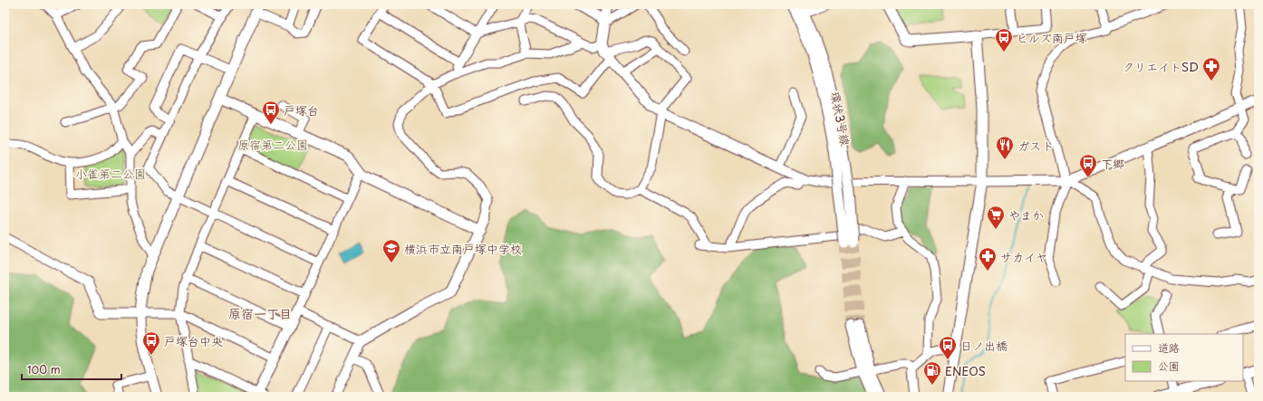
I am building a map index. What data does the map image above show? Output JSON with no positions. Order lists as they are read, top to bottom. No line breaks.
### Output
{"streets":{"street":["環状3号線"]},"districts":["原宿一丁目"],"parks":["原宿第二公園","小雀第二公園"],"places":{"bus stop":["ヒルズ南戸塚","戸塚台","下郷","戸塚台中央","日ノ出橋"],"pharmacy":["クリエイトSD","サカイヤ"],"restaurant":["ガスト"],"supermarket":["やまか"],"school or university":["横浜市立南戸塚中学校"],"fuel station":["ENEOS"]},"legend":["道路","公園"],"scale_bar":"100 m"}
